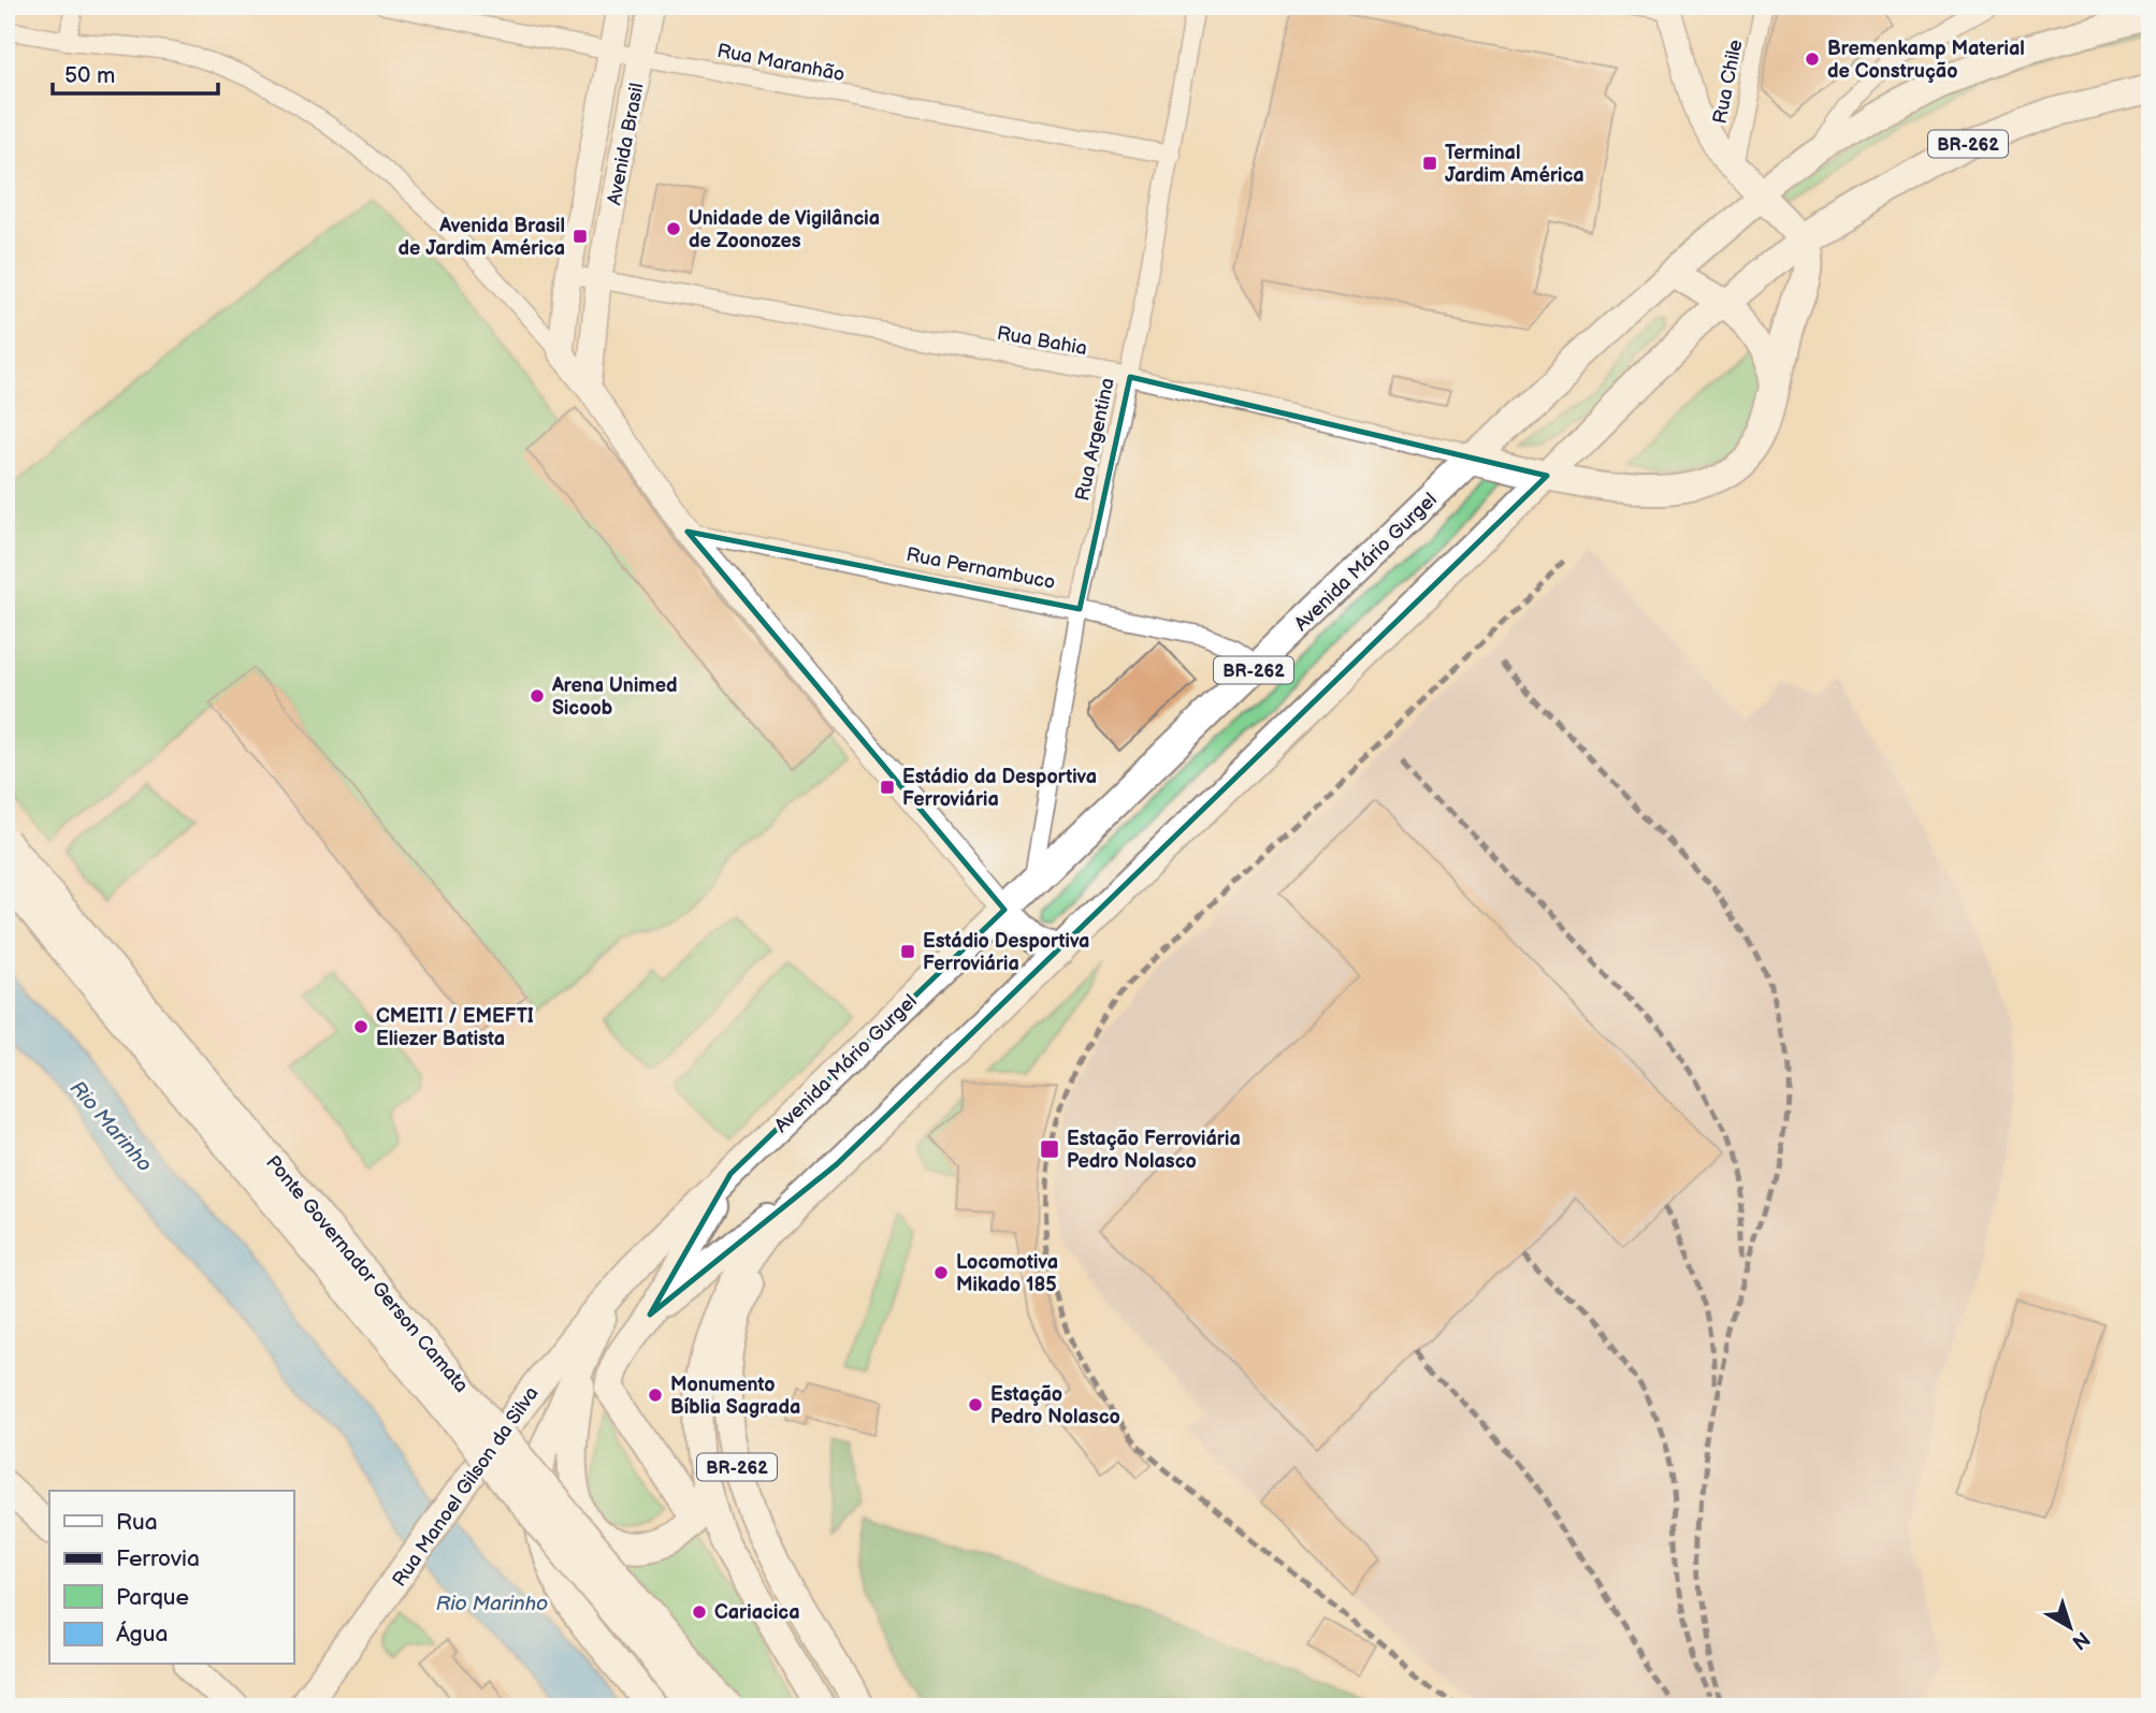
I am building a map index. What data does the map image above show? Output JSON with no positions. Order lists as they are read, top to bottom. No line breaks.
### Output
{"streets":{"main road":["BR-262","Avenida Mário Gurgel","Ponte Governador Gerson Camata","Rua Manoel Gilson da Silva"],"street":["Rua Maranhão","Rua Chile","Avenida Brasil","Rua Bahia","Rua Argentina","Rua Pernambuco"]},"crossings":[["Rua Maranhão","Avenida Brasil"],["Rua Maranhão","Rua Argentina"],["Avenida Brasil","Rua Bahia"],["BR-262","Avenida Mário Gurgel"],["BR-262","Rua Manoel Gilson da Silva"],["Rua Bahia","Rua Argentina"],["Rua Bahia","Avenida Mário Gurgel"],["Rua Argentina","Avenida Mário Gurgel"],["Rua Argentina","Rua Pernambuco"],["Avenida Mário Gurgel","Rua Pernambuco"],["Avenida Mário Gurgel","Rua Manoel Gilson da Silva"]],"water":["Rio Marinho"],"places":{"other":["Bremenkamp Material de Construção","Unidade de Vigilância de Zoonozes","Arena Unimed Sicoob","CMEITI / EMEFTI Eliezer Batista","Locomotiva Mikado 185","Monumento Bíblia Sagrada","Estação Pedro Nolasco","Cariacica"],"transit":["Terminal Jardim América","Avenida Brasil de Jardim América","Estádio da Desportiva Ferroviária","Estádio Desportiva Ferroviária","Estação Ferroviária Pedro Nolasco"]},"legend":["Rua","Ferrovia","Parque","Água"],"scale_bar":"50 m","north":"bottom right"}
